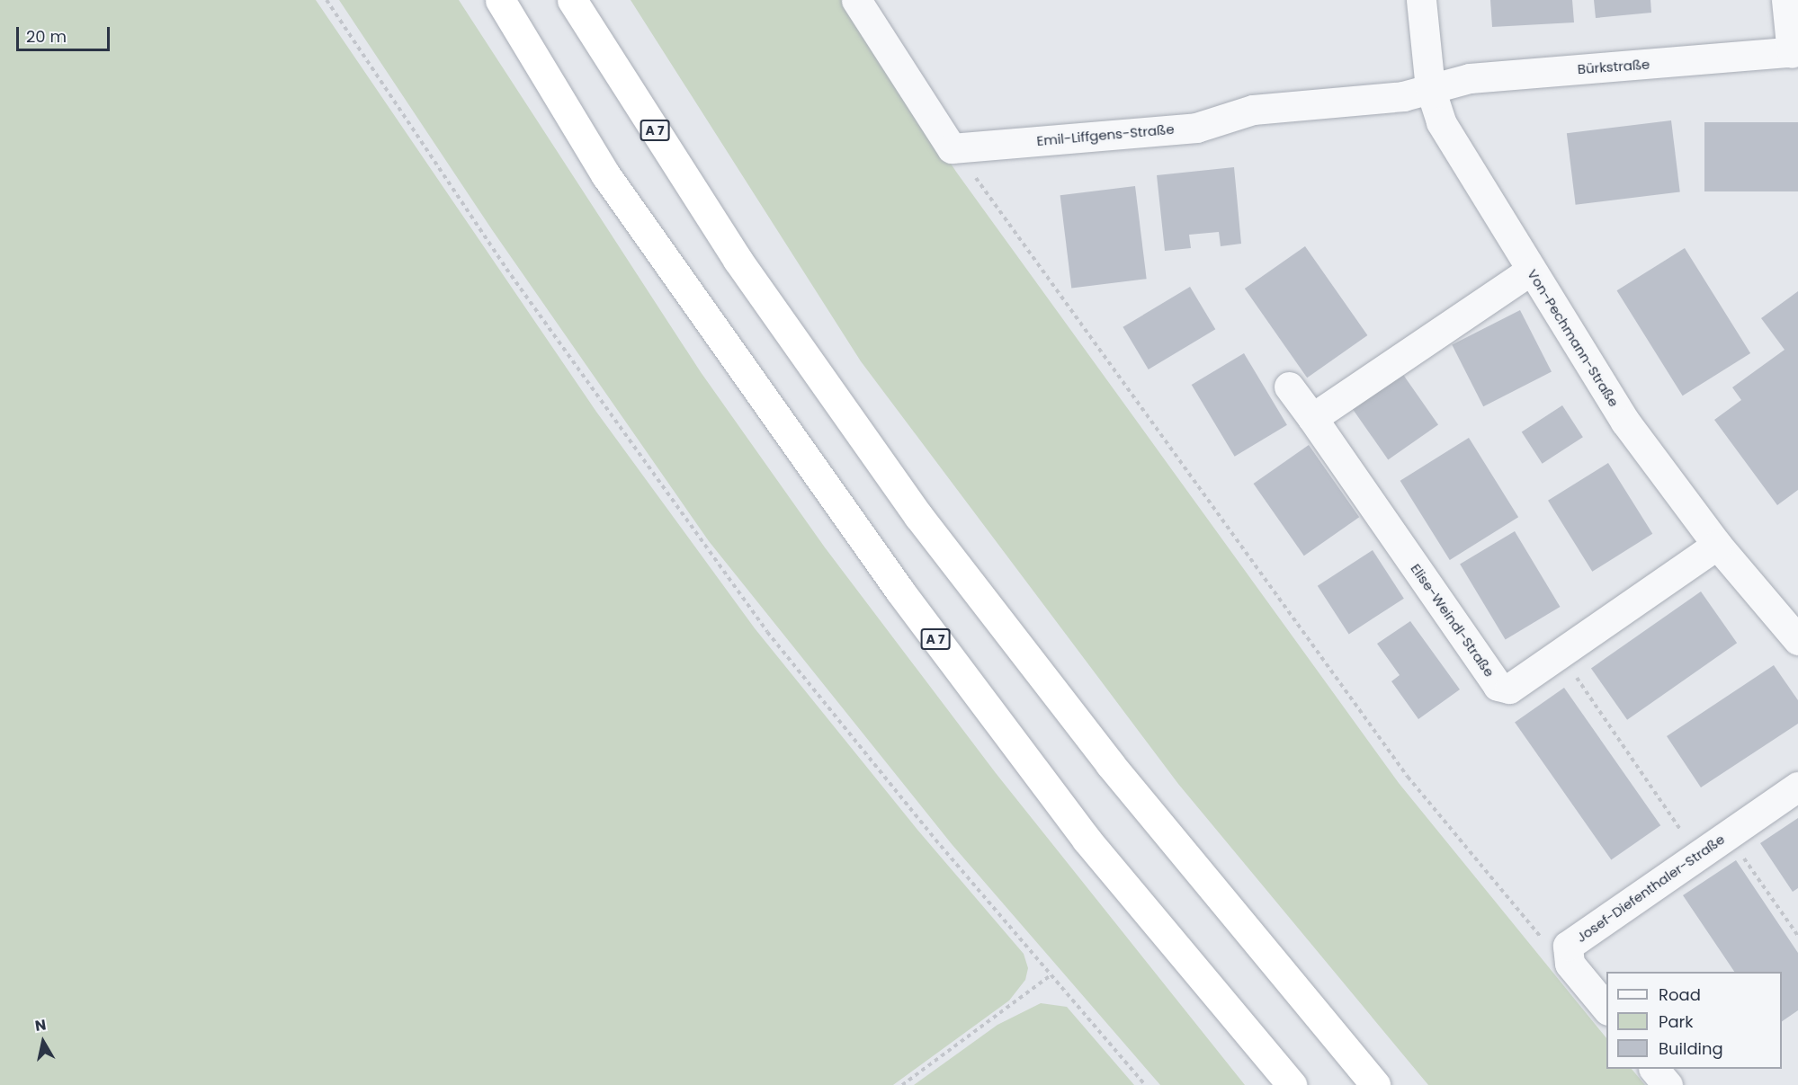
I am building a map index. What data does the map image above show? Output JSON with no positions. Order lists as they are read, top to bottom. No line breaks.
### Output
{"streets":{"highway":["A 7"],"street":["Bürkstraße","Emil-Liffgens-Straße","Von-Pechmann-Straße","Elise-Weindl-Straße","Josef-Diefenthaler-Straße"]},"crossings":[["Bürkstraße","Emil-Liffgens-Straße"],["Bürkstraße","Von-Pechmann-Straße"],["Emil-Liffgens-Straße","Von-Pechmann-Straße"],["Von-Pechmann-Straße","Elise-Weindl-Straße"]],"legend":["Road","Park","Building"],"scale_bar":"20 m","north":"top"}
